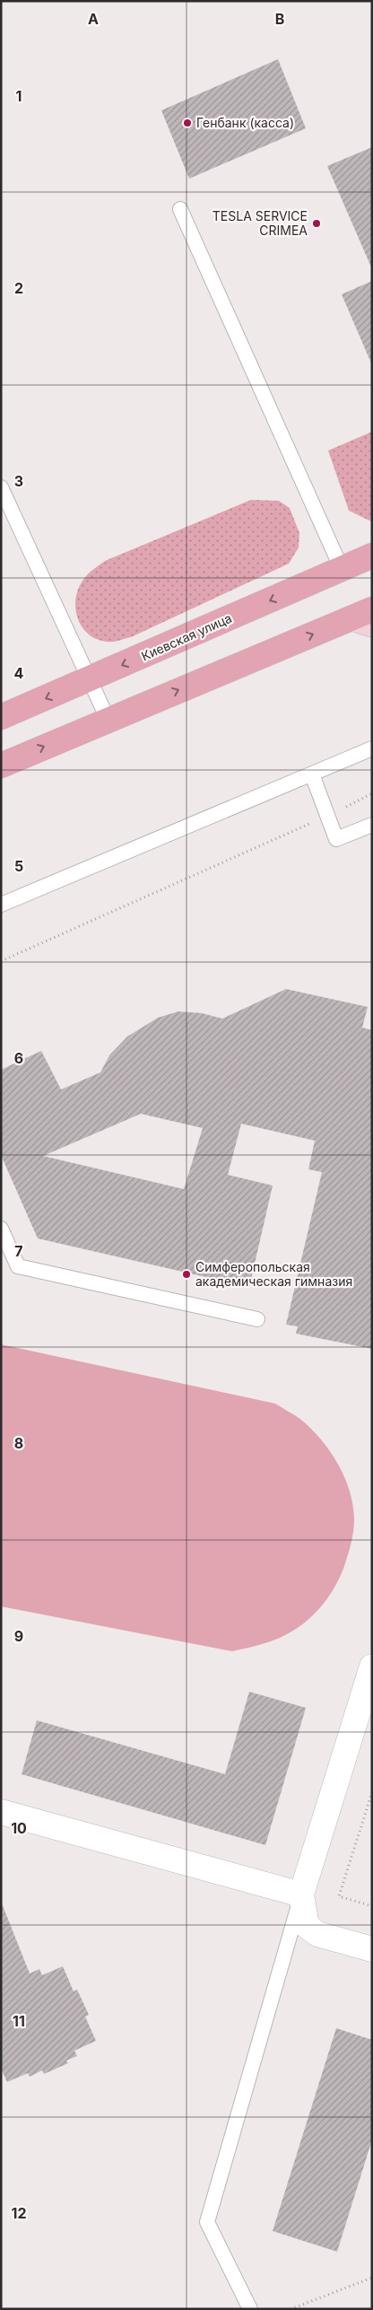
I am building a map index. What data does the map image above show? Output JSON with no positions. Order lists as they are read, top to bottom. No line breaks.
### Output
{"streets":{"main road":["Киевская улица"]},"places":["Генбанк (касса)","TESLA SERVICE CRIMEA","Симферопольская академическая гимназия"],"grid":{"columns":["A","B"],"rows":["1","2","3","4","5","6","7","8","9","10","11","12"]}}
